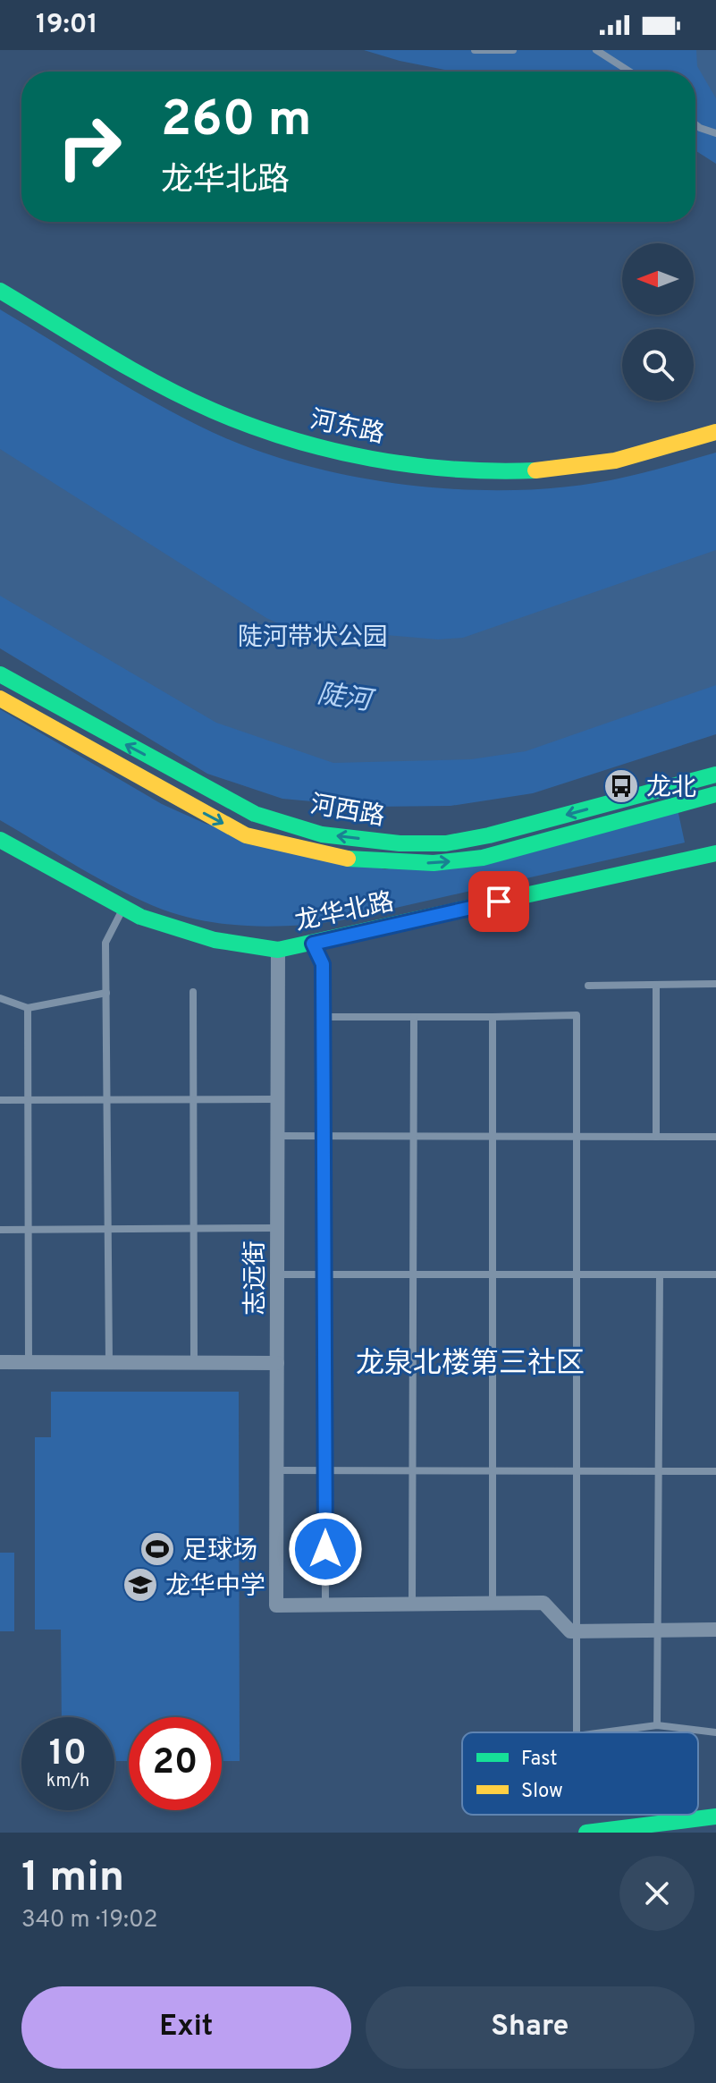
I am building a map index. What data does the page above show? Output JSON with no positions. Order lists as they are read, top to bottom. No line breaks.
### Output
{"streets":{"main road":["河东路","河西路","龙华北路"],"street":["志远街"]},"crossings":[["龙华北路","志远街"]],"districts":["龙泉北楼第三社区"],"water":["陡河"],"parks":["陡河带状公园"],"places":{"bus stop":["龙北"],"sports":["足球场"],"school or university":["龙华中学"]},"legend":["Fast","Slow"],"north":"left","page":{"status":"19:01","turn":["260 m","龙华北路"],"speed":"10 km/h","limit":"20","heading":["1 min","340 m · 19:02"],"buttons":["Exit","Share"]}}
